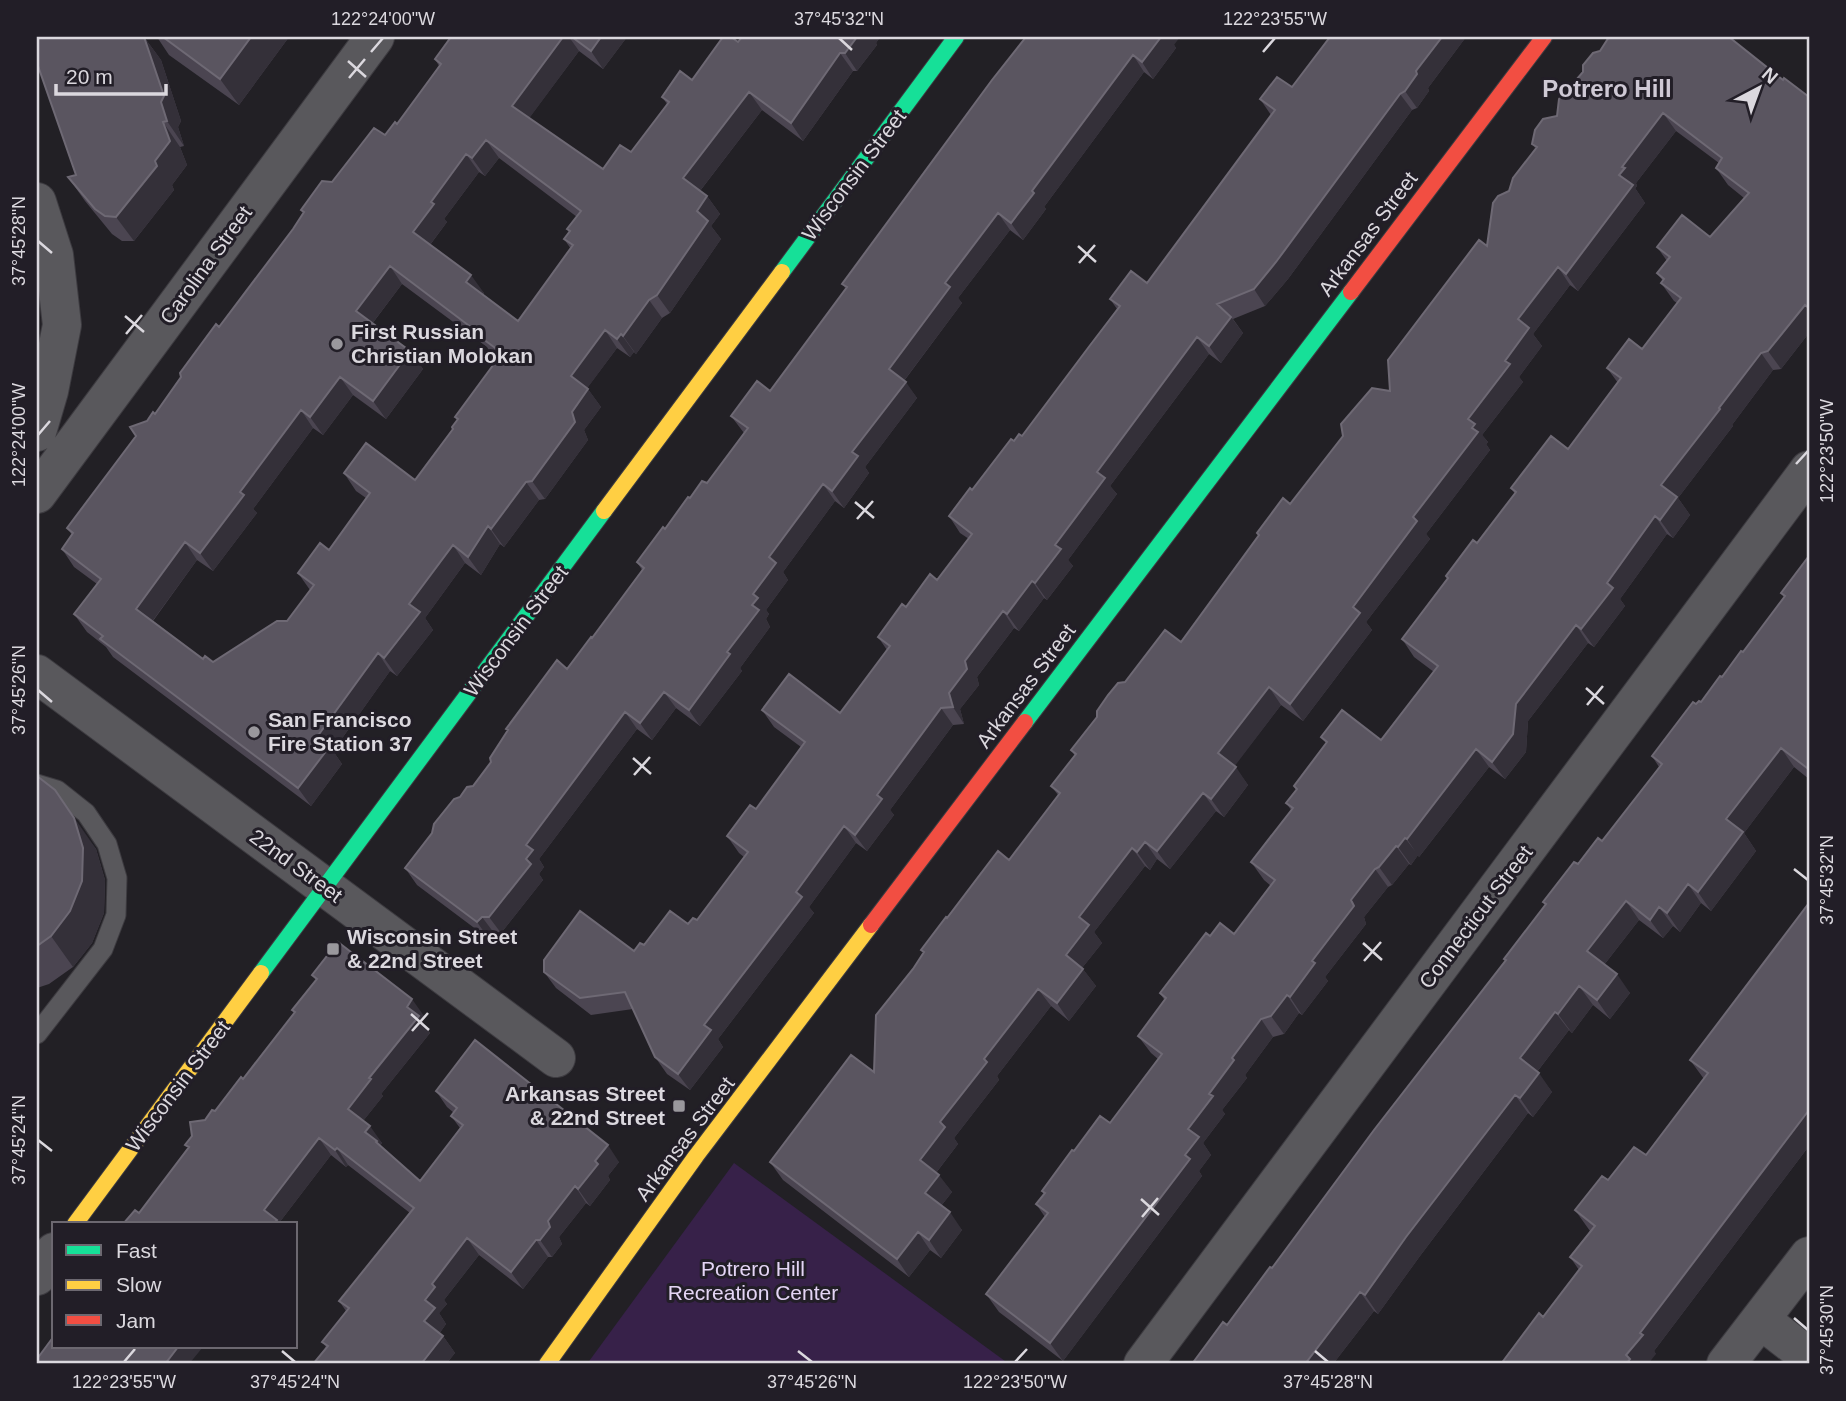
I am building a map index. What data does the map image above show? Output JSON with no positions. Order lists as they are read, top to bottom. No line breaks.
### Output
{"streets":{"street":["Wisconsin Street","Arkansas Street","Carolina Street","22nd Street","Connecticut Street"]},"crossings":[["Wisconsin Street","22nd Street"]],"districts":["Potrero Hill"],"parks":["Potrero Hill Recreation Center"],"places":{"other":["First Russian Christian Molokan","San Francisco Fire Station 37"],"transit":["Wisconsin Street & 22nd Street","Arkansas Street & 22nd Street"]},"legend":["Fast","Slow","Jam"],"scale_bar":"20 m","north":"top right","coordinates":["122°24'00\"W","37°45'32\"N","122°23'55\"W","37°45'28\"N","122°23'50\"W","37°45'26\"N","37°45'24\"N","37°45'30\"N"]}
